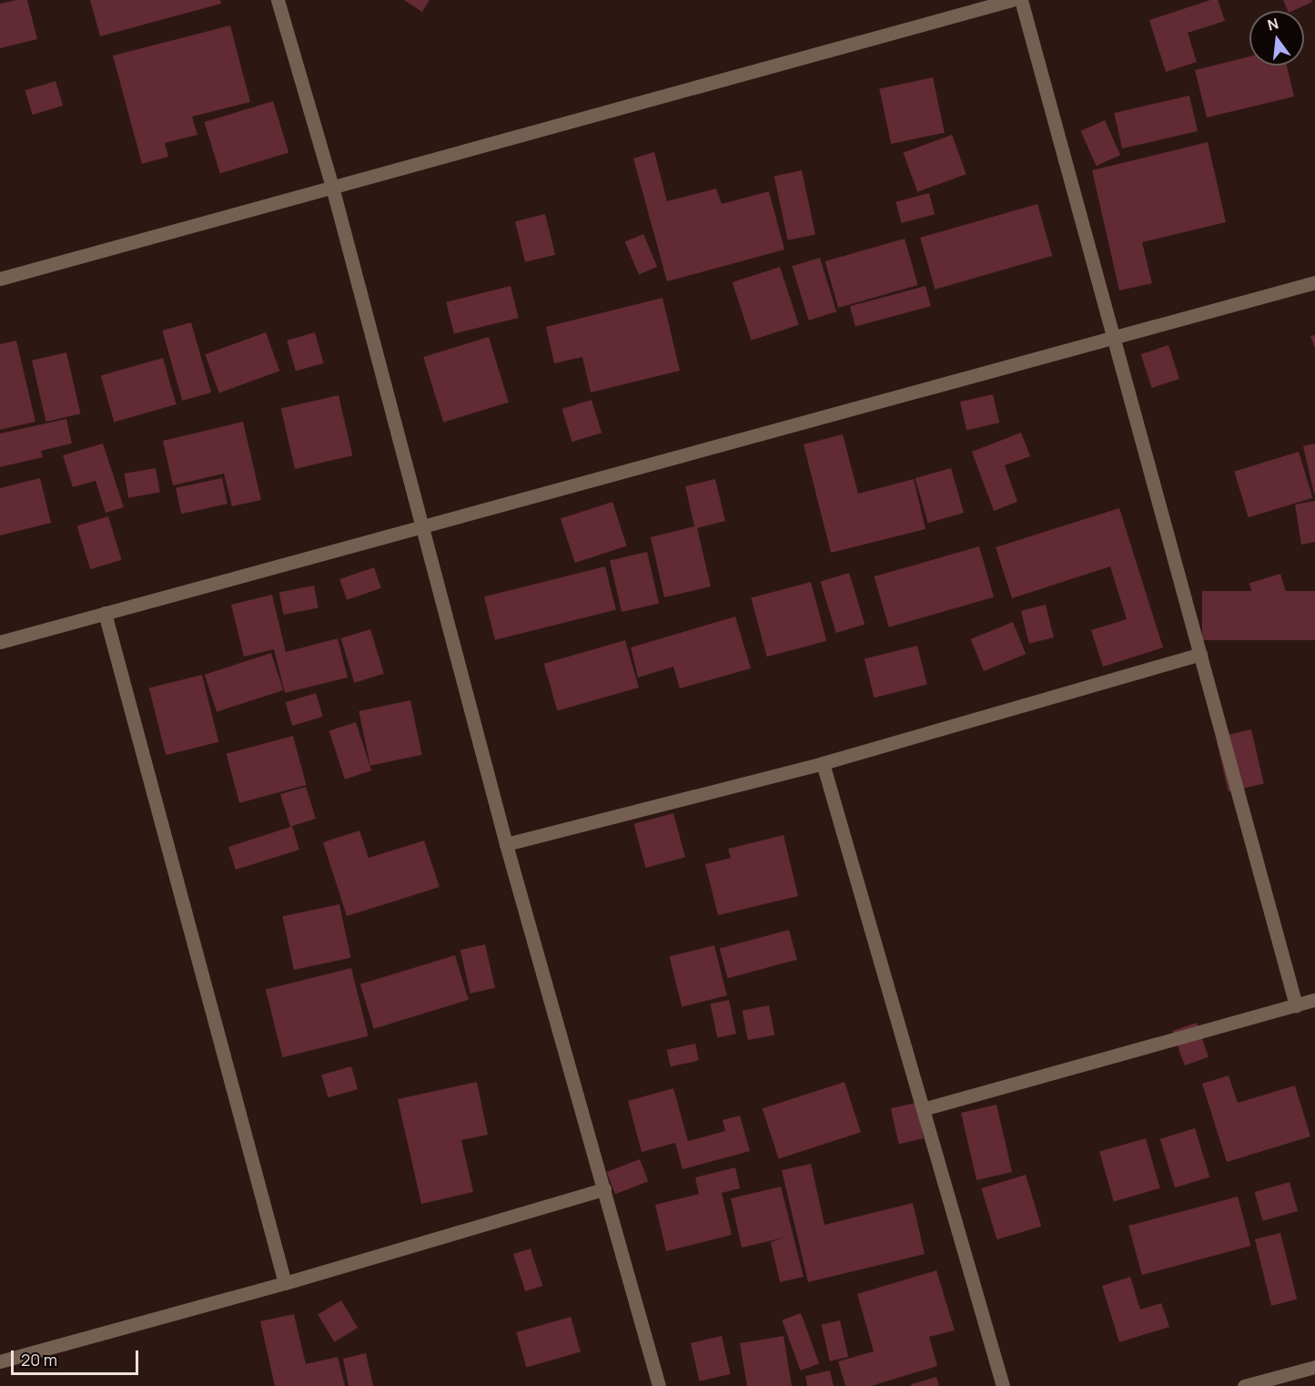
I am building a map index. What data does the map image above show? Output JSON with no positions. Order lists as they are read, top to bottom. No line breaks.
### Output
{"scale_bar":"20 m","north":"top"}
